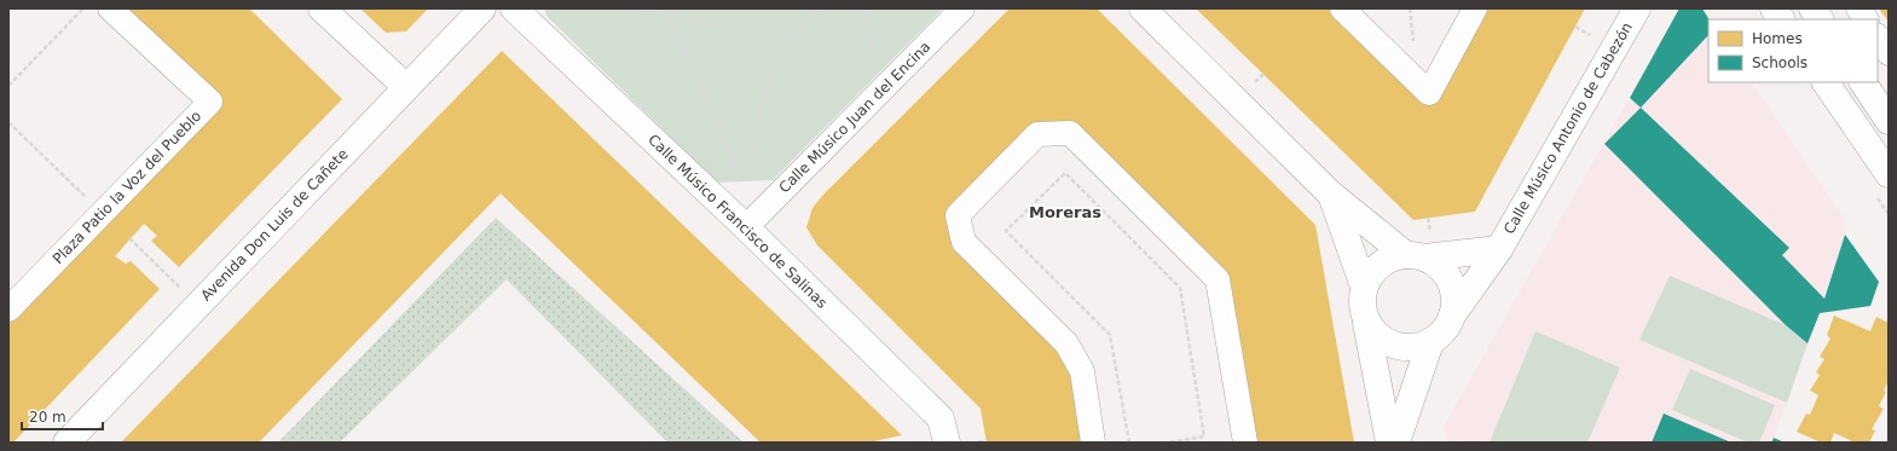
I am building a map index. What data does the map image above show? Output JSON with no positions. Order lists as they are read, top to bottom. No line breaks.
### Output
{"streets":{"street":["Calle Músico Juan del Encina","Calle Músico Antonio de Cabezón","Plaza Patio la Voz del Pueblo","Calle Músico Francisco de Salinas","Avenida Don Luis de Cañete"]},"crossings":[["Calle Músico Juan del Encina","Calle Músico Francisco de Salinas"]],"districts":["Moreras"],"legend":["Homes","Schools"],"scale_bar":"20 m"}
